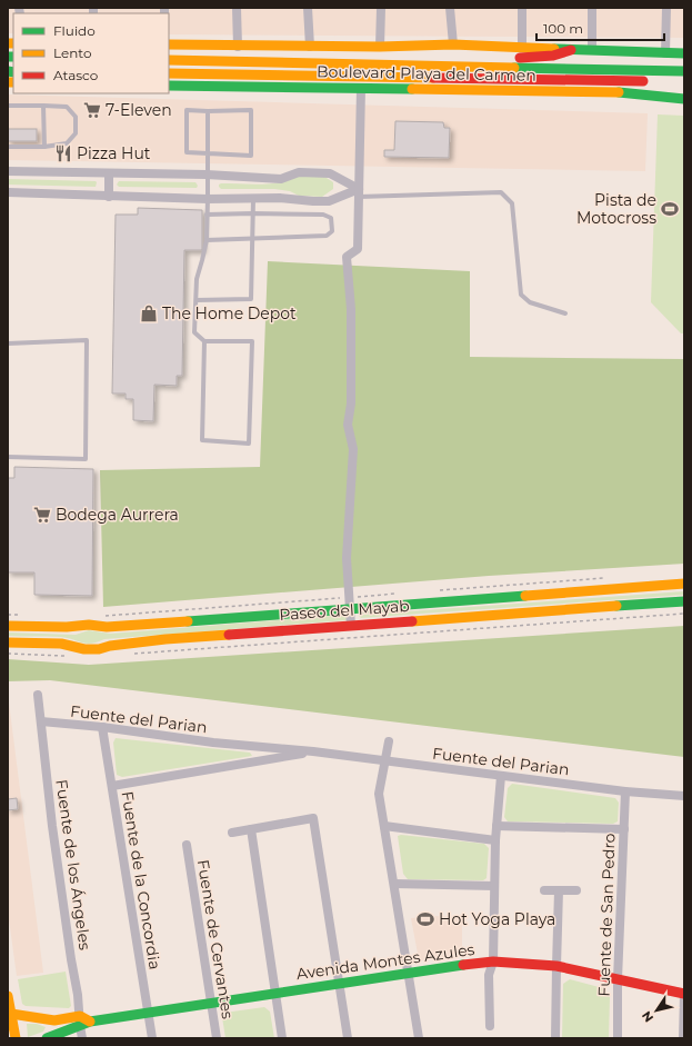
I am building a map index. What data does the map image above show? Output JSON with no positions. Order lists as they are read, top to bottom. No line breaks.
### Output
{"streets":{"main road":["Boulevard Playa del Carmen","Paseo del Mayab","Avenida Montes Azules"],"street":["Fuente del Parian","Fuente de los Ángeles","Fuente de la Concordia","Fuente de San Pedro","Fuente de Cervantes"]},"crossings":[["Fuente del Parian","Fuente de los Ángeles"],["Fuente del Parian","Fuente de la Concordia"],["Fuente del Parian","Fuente de San Pedro"],["Fuente de los Ángeles","Avenida Montes Azules"],["Fuente de la Concordia","Avenida Montes Azules"],["Fuente de San Pedro","Avenida Montes Azules"],["Fuente de Cervantes","Avenida Montes Azules"]],"places":{"supermarket":["7-Eleven","Bodega Aurrera"],"restaurant":["Pizza Hut"],"sports":["Pista de Motocross","Hot Yoga Playa"],"shop":["The Home Depot"]},"legend":["Fluido","Lento","Atasco"],"scale_bar":"100 m","north":"bottom left"}
